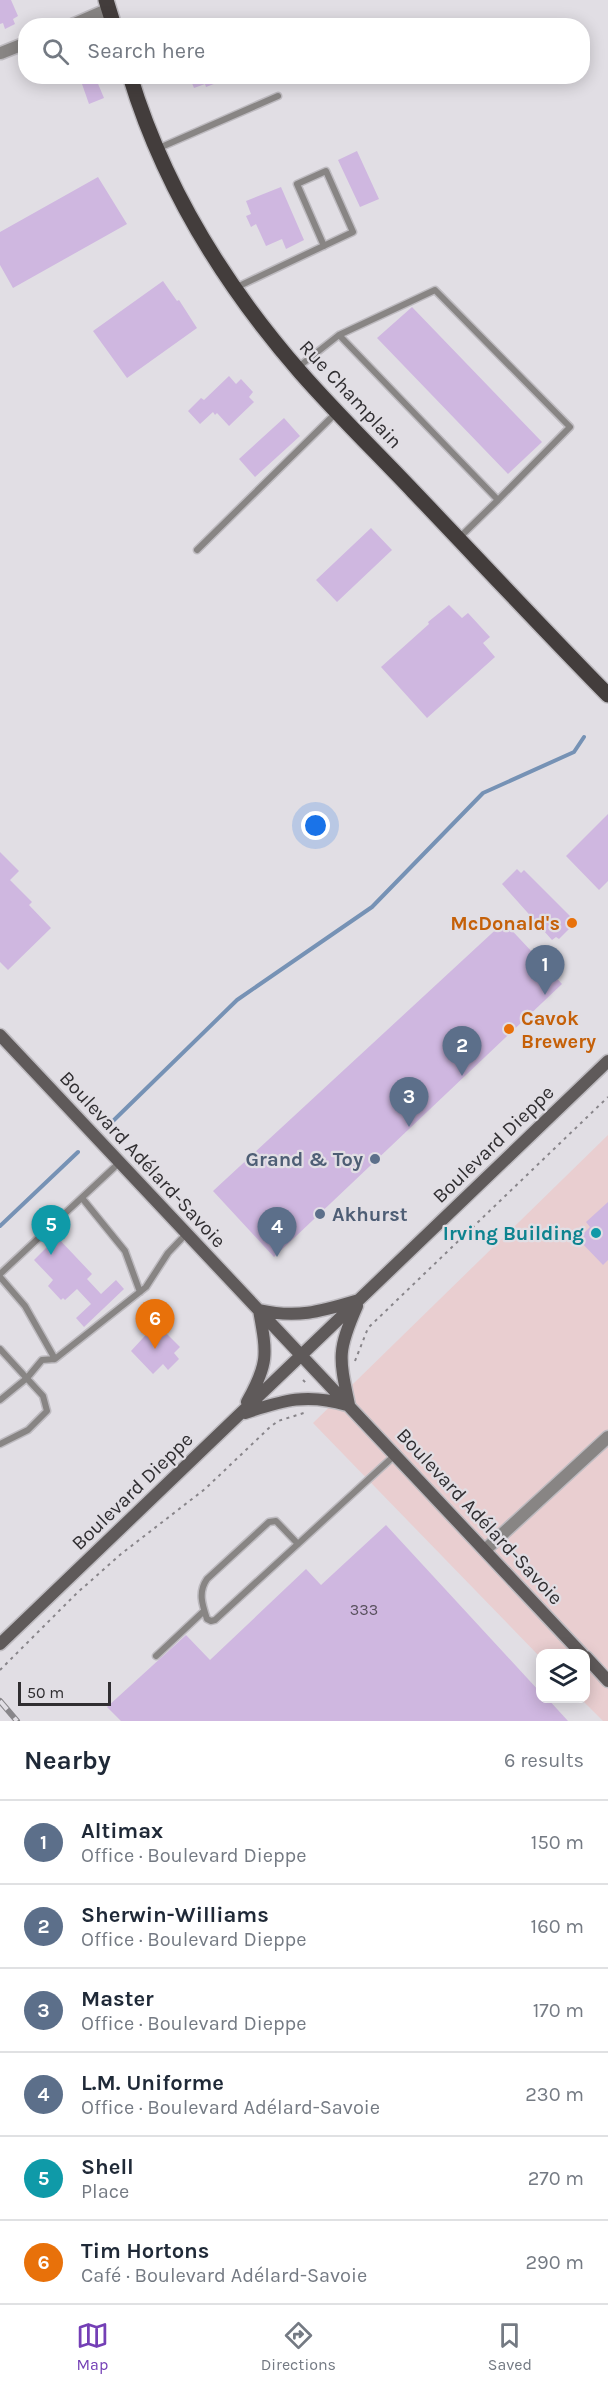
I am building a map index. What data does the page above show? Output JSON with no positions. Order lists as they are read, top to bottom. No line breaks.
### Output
{"streets":{"main road":["Rue Champlain","Boulevard Dieppe","Boulevard Adélard-Savoie"]},"crossings":[["Boulevard Dieppe","Boulevard Adélard-Savoie"]],"places":["McDonald's","Cavok Brewery","Grand & Toy","Akhurst","Irving Building"],"house_numbers":["333"],"scale_bar":"50 m","page":{"search":"Search here","pins":["1","2","3","5","4","6"],"scale":"50 m","heading":["Nearby","6 results"],"list":[{"mark":"1","name":"Altimax","note":"Office · Boulevard Dieppe","value":"150 m"},{"mark":"2","name":"Sherwin-Williams","note":"Office · Boulevard Dieppe","value":"160 m"},{"mark":"3","name":"Master","note":"Office · Boulevard Dieppe","value":"170 m"},{"mark":"4","name":"L.M. Uniforme","note":"Office · Boulevard Adélard-Savoie","value":"230 m"},{"mark":"5","name":"Shell","note":"Place","value":"270 m"},{"mark":"6","name":"Tim Hortons","note":"Café · Boulevard Adélard-Savoie","value":"290 m"}],"nav":["Map","Directions","Saved"]}}
